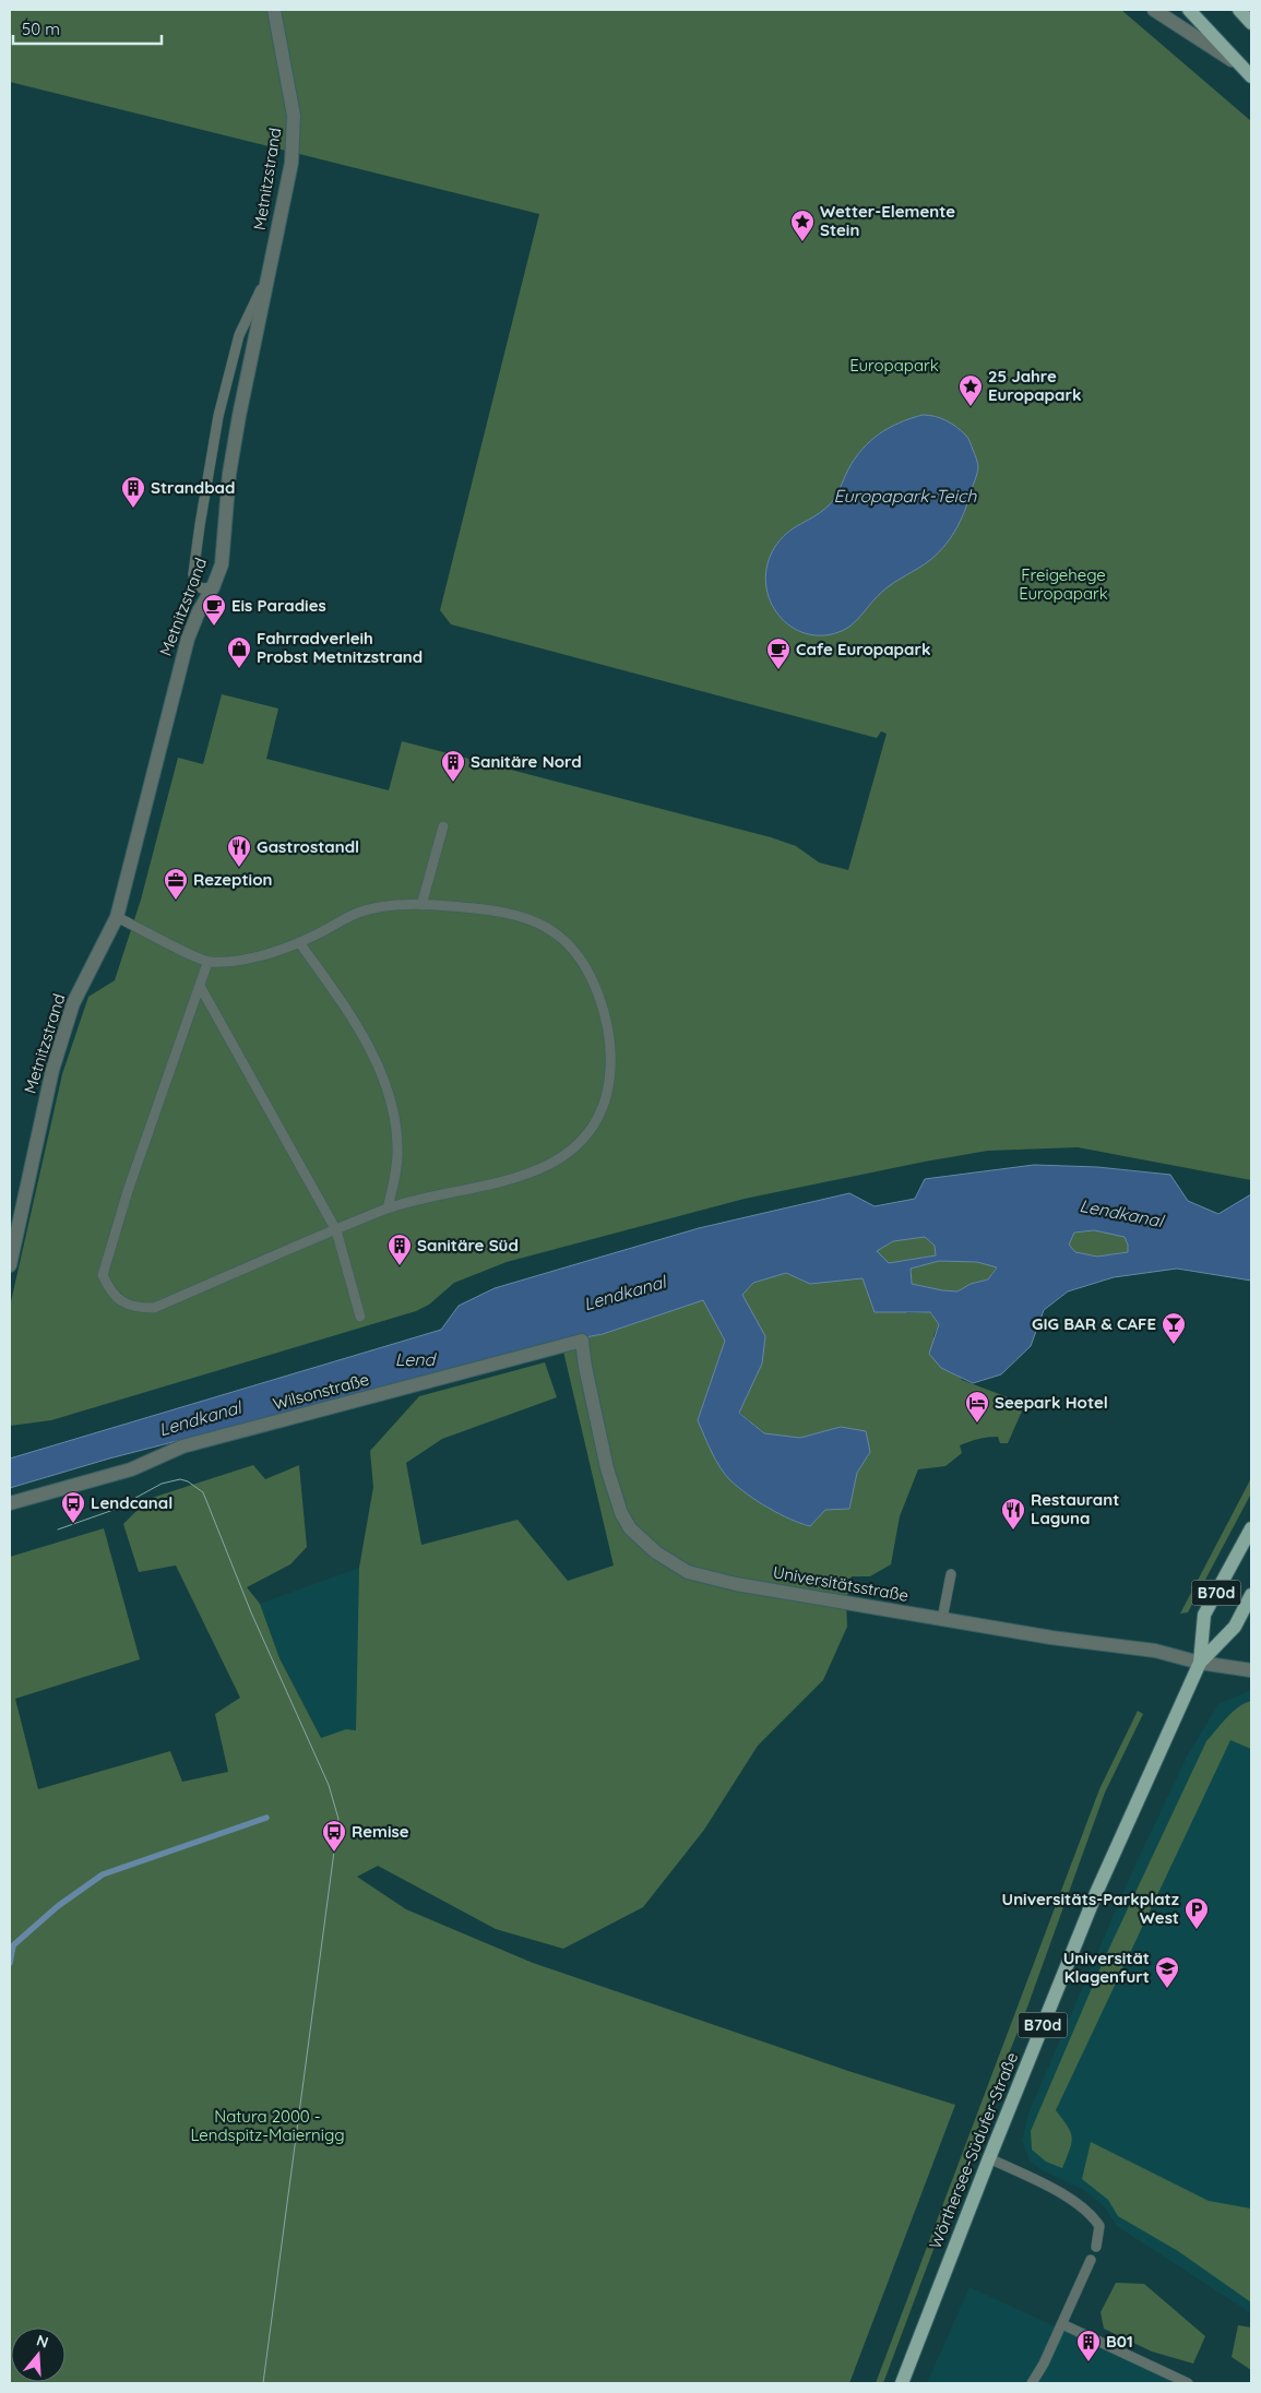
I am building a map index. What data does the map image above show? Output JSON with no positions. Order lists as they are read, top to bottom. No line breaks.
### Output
{"streets":{"main road":["B70d","Wörthersee-Südufer-Straße"],"street":["Metnitzstrand","Wilsonstraße","Universitätsstraße"]},"crossings":[["Wilsonstraße","Universitätsstraße"],["Universitätsstraße","Wörthersee-Südufer-Straße"]],"water":["Europapark-Teich","Lendkanal","Lend"],"parks":["Europapark","Freigehege Europapark","Natura 2000 - Lendspitz-Maiernigg"],"places":{"place":["Wetter-Elemente Stein","25 Jahre Europapark"],"building":["Strandbad","Sanitäre Nord","Sanitäre Süd","B01"],"cafe":["Eis Paradies","Cafe Europapark"],"shop":["Fahrradverleih Probst Metnitzstrand"],"restaurant":["Gastrostandl","Restaurant Laguna"],"office":["Rezeption"],"bar":["GIG BAR & CAFE"],"hotel":["Seepark Hotel"],"bus stop":["Lendcanal","Remise"],"parking":["Universitäts-Parkplatz West"],"school or university":["Universität Klagenfurt"]},"scale_bar":"50 m","north":"top"}
